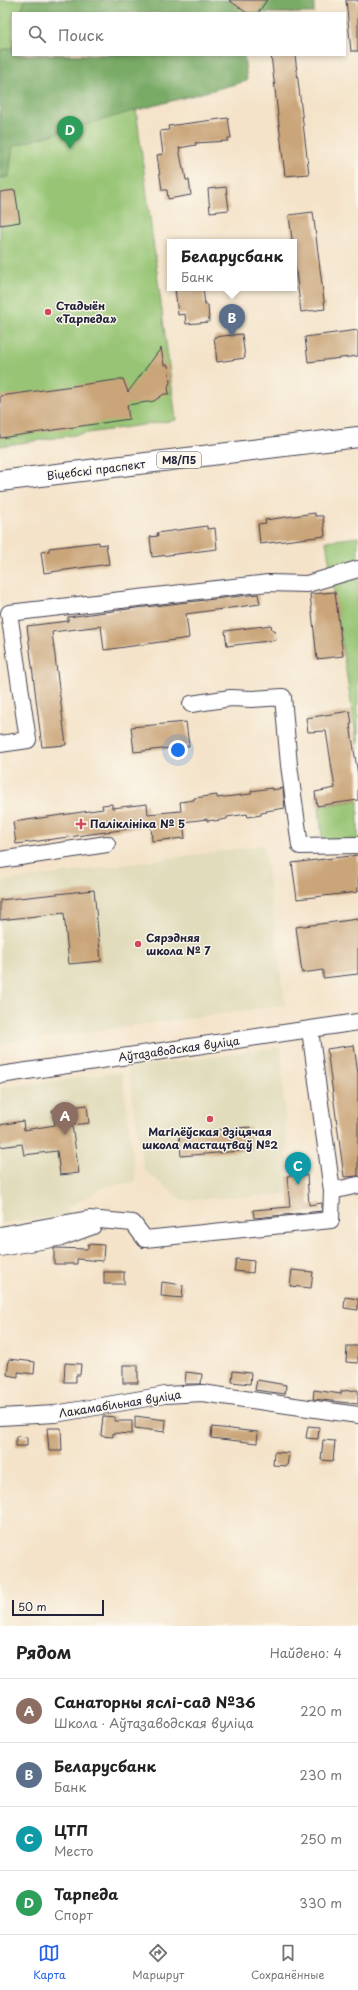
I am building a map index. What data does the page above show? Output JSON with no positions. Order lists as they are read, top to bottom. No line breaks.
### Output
{"streets":{"main road":["М8/П5","Віцебскі праспект"],"street":["Аўтазаводская вуліца","Лакамабільная вуліца"]},"places":{"other":["Стадыён «Тарпеда»","Сярэдняя школа № 7","Магілёўская дзіцячая школа мастацтваў №2"],"health":["Паліклініка № 5"]},"scale_bar":"50 m","page":{"search":"Поиск","pins":["D","B","A","C"],"popup":["Беларусбанк","Банк"],"scale":"50 m","heading":["Рядом","Найдено: 4"],"list":[{"mark":"A","name":"Санаторны яслі-сад №36","note":"Школа · Аўтазаводская вуліца","value":"220 m"},{"mark":"B","name":"Беларусбанк","note":"Банк","value":"230 m"},{"mark":"C","name":"ЦТП","note":"Место","value":"250 m"},{"mark":"D","name":"Тарпеда","note":"Спорт","value":"330 m"}],"nav":["Карта","Маршрут","Сохранённые"]}}
